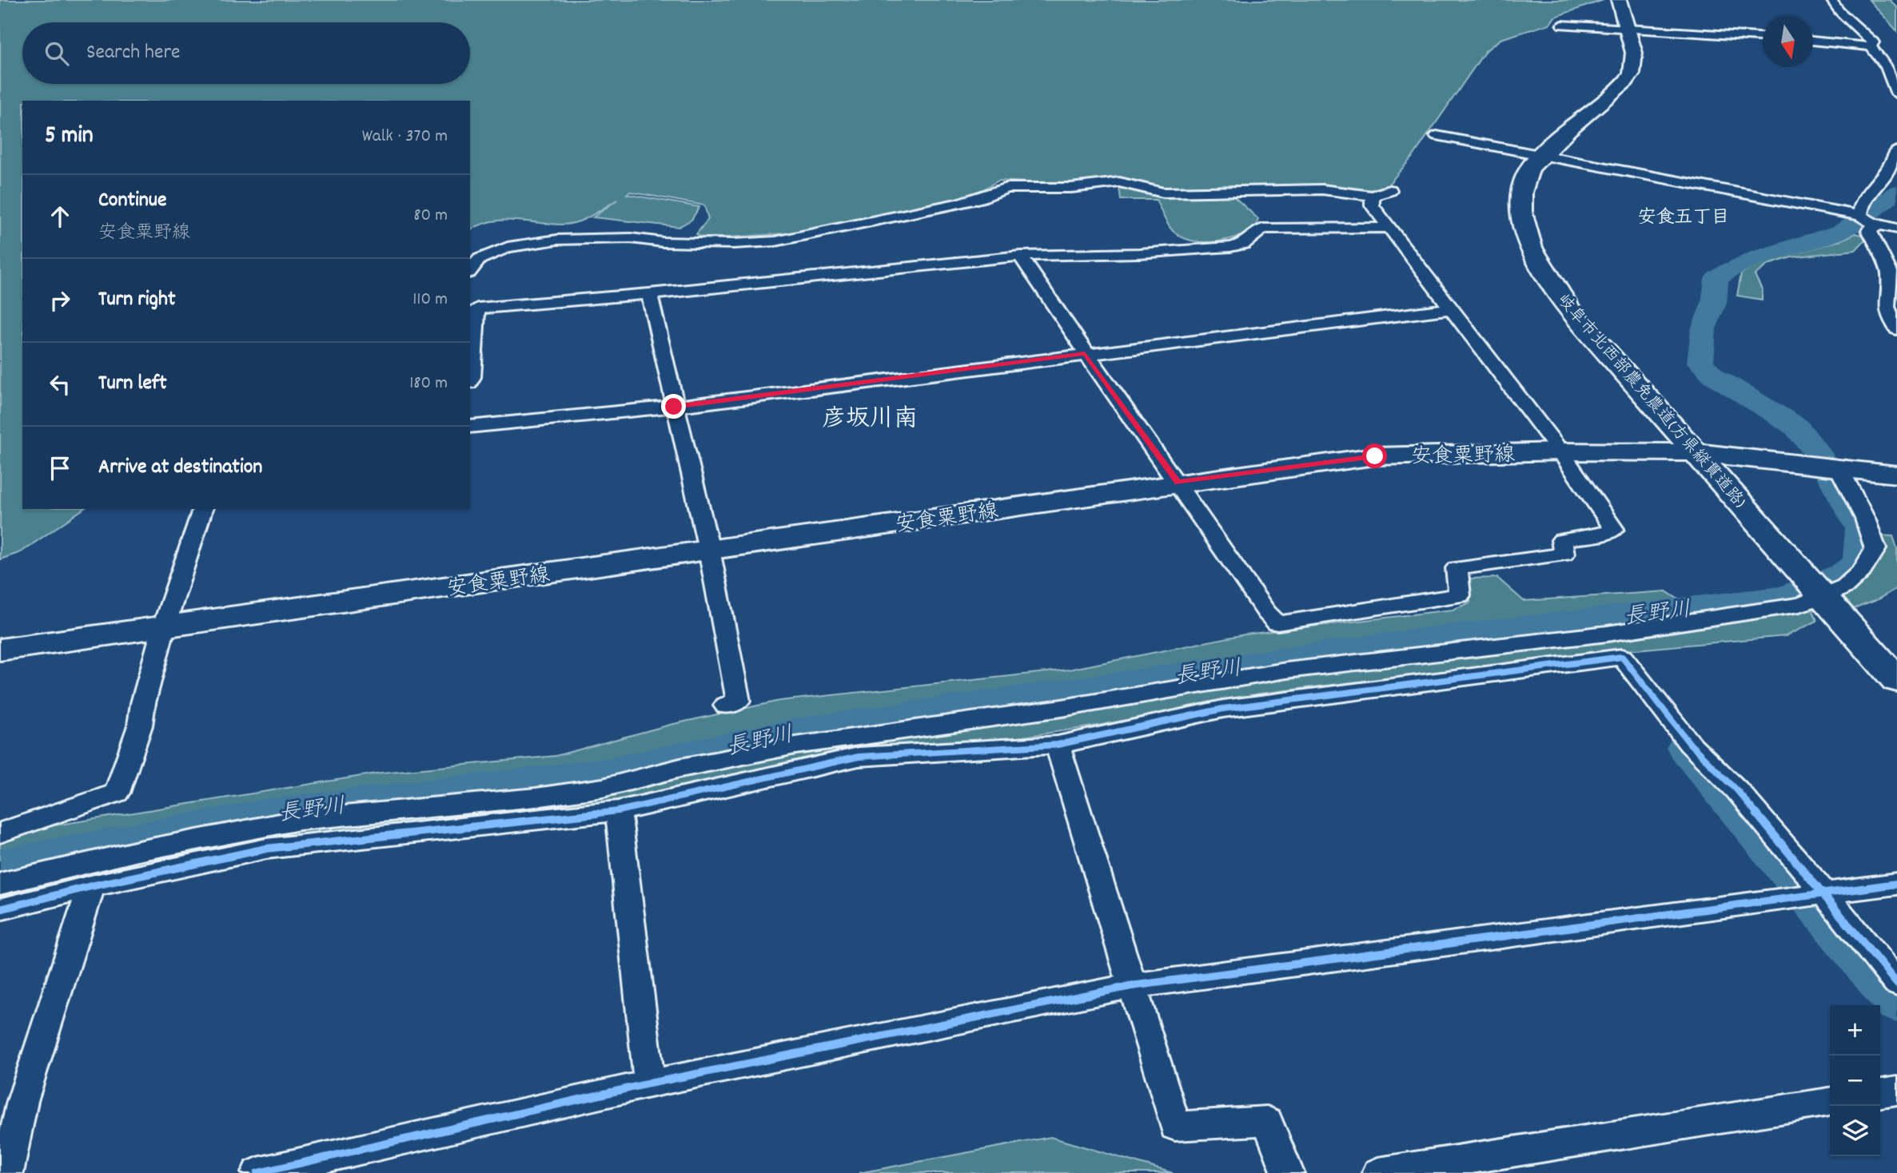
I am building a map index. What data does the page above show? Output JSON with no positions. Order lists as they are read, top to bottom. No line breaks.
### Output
{"streets":{"street":["岐阜市北西部農免農道(方県縦貫道路)","安食粟野線"]},"crossings":[["岐阜市北西部農免農道(方県縦貫道路)","安食粟野線"]],"districts":["安食五丁目","彦坂川南"],"water":["長野川"],"north":"bottom","page":{"search":"Search here","heading":["5 min","Walk · 370 m"],"list":[["Continue","安食粟野線","80 m"],["Turn right","110 m"],["Turn left","180 m"],"Arrive at destination"],"map_buttons":["+","−"]}}
